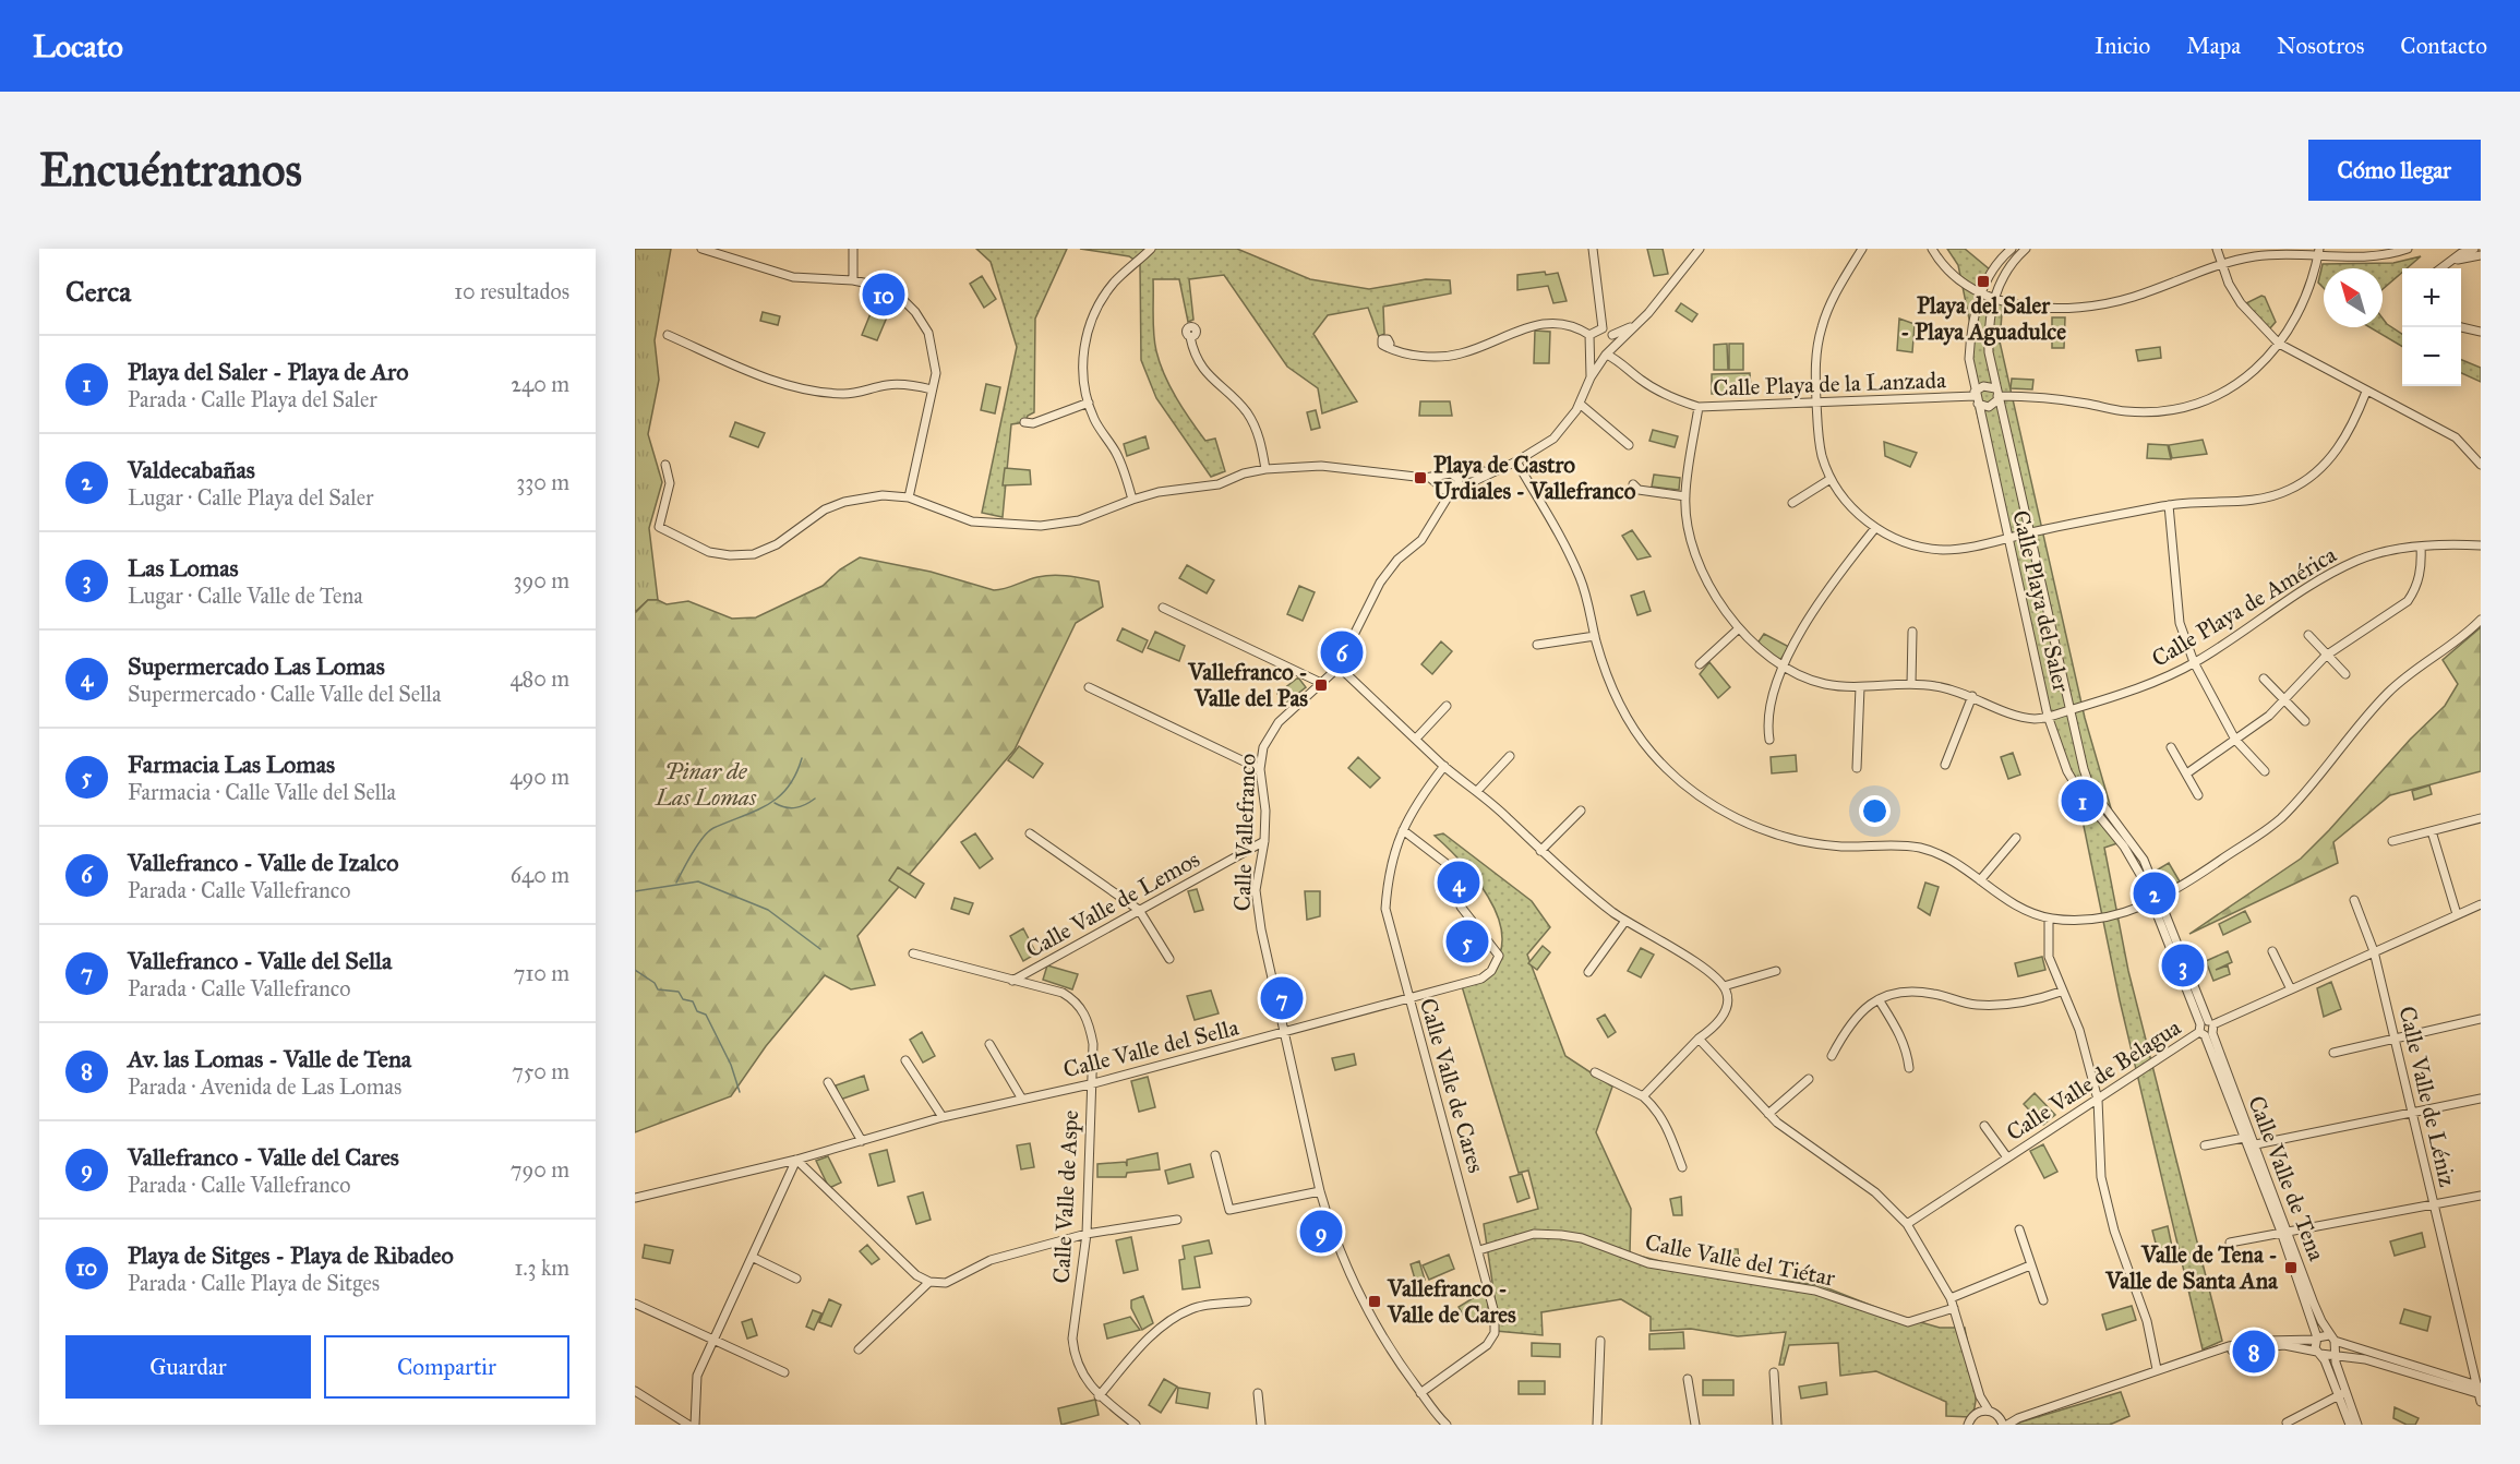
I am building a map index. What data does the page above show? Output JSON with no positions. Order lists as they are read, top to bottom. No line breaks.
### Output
{"streets":{"street":["Calle Playa de la Lanzada","Calle Playa del Saler","Calle Playa de América","Calle Vallefranco","Calle Valle de Lemos","Calle Valle del Sella","Calle Valle de Belagua","Calle Valle de Cares","Calle Valle de Léniz","Calle Valle de Tena","Calle Valle de Aspe","Calle Valle del Tiétar"]},"crossings":[["Calle Playa de la Lanzada","Calle Playa del Saler"],["Calle Playa del Saler","Calle Playa de América"],["Calle Playa del Saler","Calle Valle de Tena"],["Calle Vallefranco","Calle Valle de Lemos"],["Calle Vallefranco","Calle Valle del Sella"],["Calle Vallefranco","Calle Valle de Cares"],["Calle Valle de Lemos","Calle Valle de Aspe"],["Calle Valle del Sella","Calle Valle de Cares"],["Calle Valle del Sella","Calle Valle de Aspe"],["Calle Valle de Belagua","Calle Valle de Léniz"],["Calle Valle de Belagua","Calle Valle de Tena"],["Calle Valle de Cares","Calle Valle del Tiétar"]],"parks":["Pinar de Las Lomas"],"places":{"transit":["Playa del Saler - Playa Aguadulce","Playa de Castro Urdiales - Vallefranco","Vallefranco - Valle del Pas","Valle de Tena - Valle de Santa Ana","Vallefranco - Valle de Cares"]},"north":"top left","page":{"header":"Locato","nav":["Inicio","Mapa","Nosotros","Contacto"],"buttons":["Cómo llegar",["Guardar","Compartir"]],"title":"Encuéntranos","heading":["Cerca","10 resultados"],"map_buttons":["+","−"],"pins":["10","6","1","4","2","5","3","7","9","8"],"list":[{"mark":"1","name":"Playa del Saler - Playa de Aro","note":"Parada · Calle Playa del Saler","value":"240 m"},{"mark":"2","name":"Valdecabañas","note":"Lugar · Calle Playa del Saler","value":"330 m"},{"mark":"3","name":"Las Lomas","note":"Lugar · Calle Valle de Tena","value":"390 m"},{"mark":"4","name":"Supermercado Las Lomas","note":"Supermercado · Calle Valle del Sella","value":"480 m"},{"mark":"5","name":"Farmacia Las Lomas","note":"Farmacia · Calle Valle del Sella","value":"490 m"},{"mark":"6","name":"Vallefranco - Valle de Izalco","note":"Parada · Calle Vallefranco","value":"640 m"},{"mark":"7","name":"Vallefranco - Valle del Sella","note":"Parada · Calle Vallefranco","value":"710 m"},{"mark":"8","name":"Av. las Lomas - Valle de Tena","note":"Parada · Avenida de Las Lomas","value":"750 m"},{"mark":"9","name":"Vallefranco - Valle del Cares","note":"Parada · Calle Vallefranco","value":"790 m"},{"mark":"10","name":"Playa de Sitges - Playa de Ribadeo","note":"Parada · Calle Playa de Sitges","value":"1.3 km"}]}}
